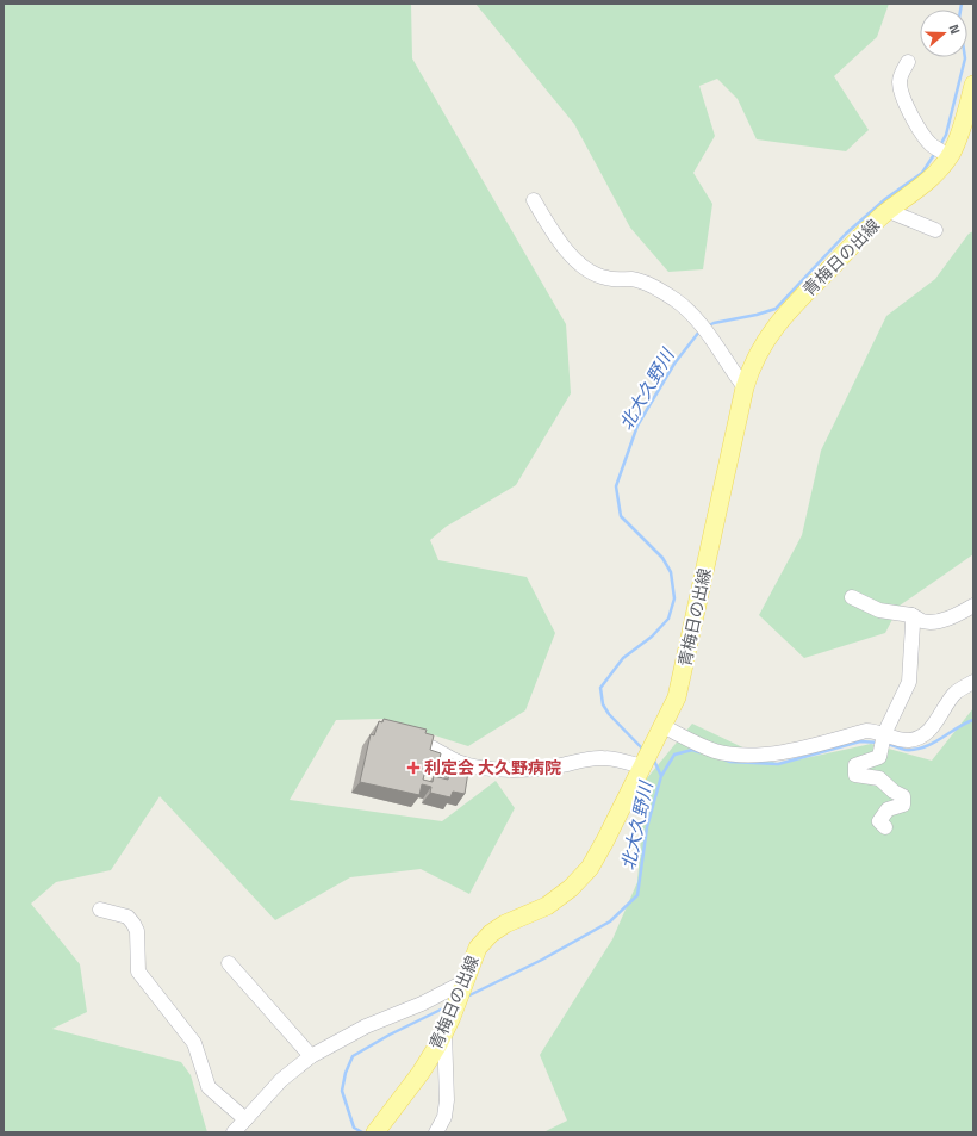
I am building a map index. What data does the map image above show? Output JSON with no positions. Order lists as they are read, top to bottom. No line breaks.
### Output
{"streets":{"main road":["青梅日の出線"]},"water":["北大久野川"],"places":{"health":["利定会 大久野病院"]},"north":"right"}
